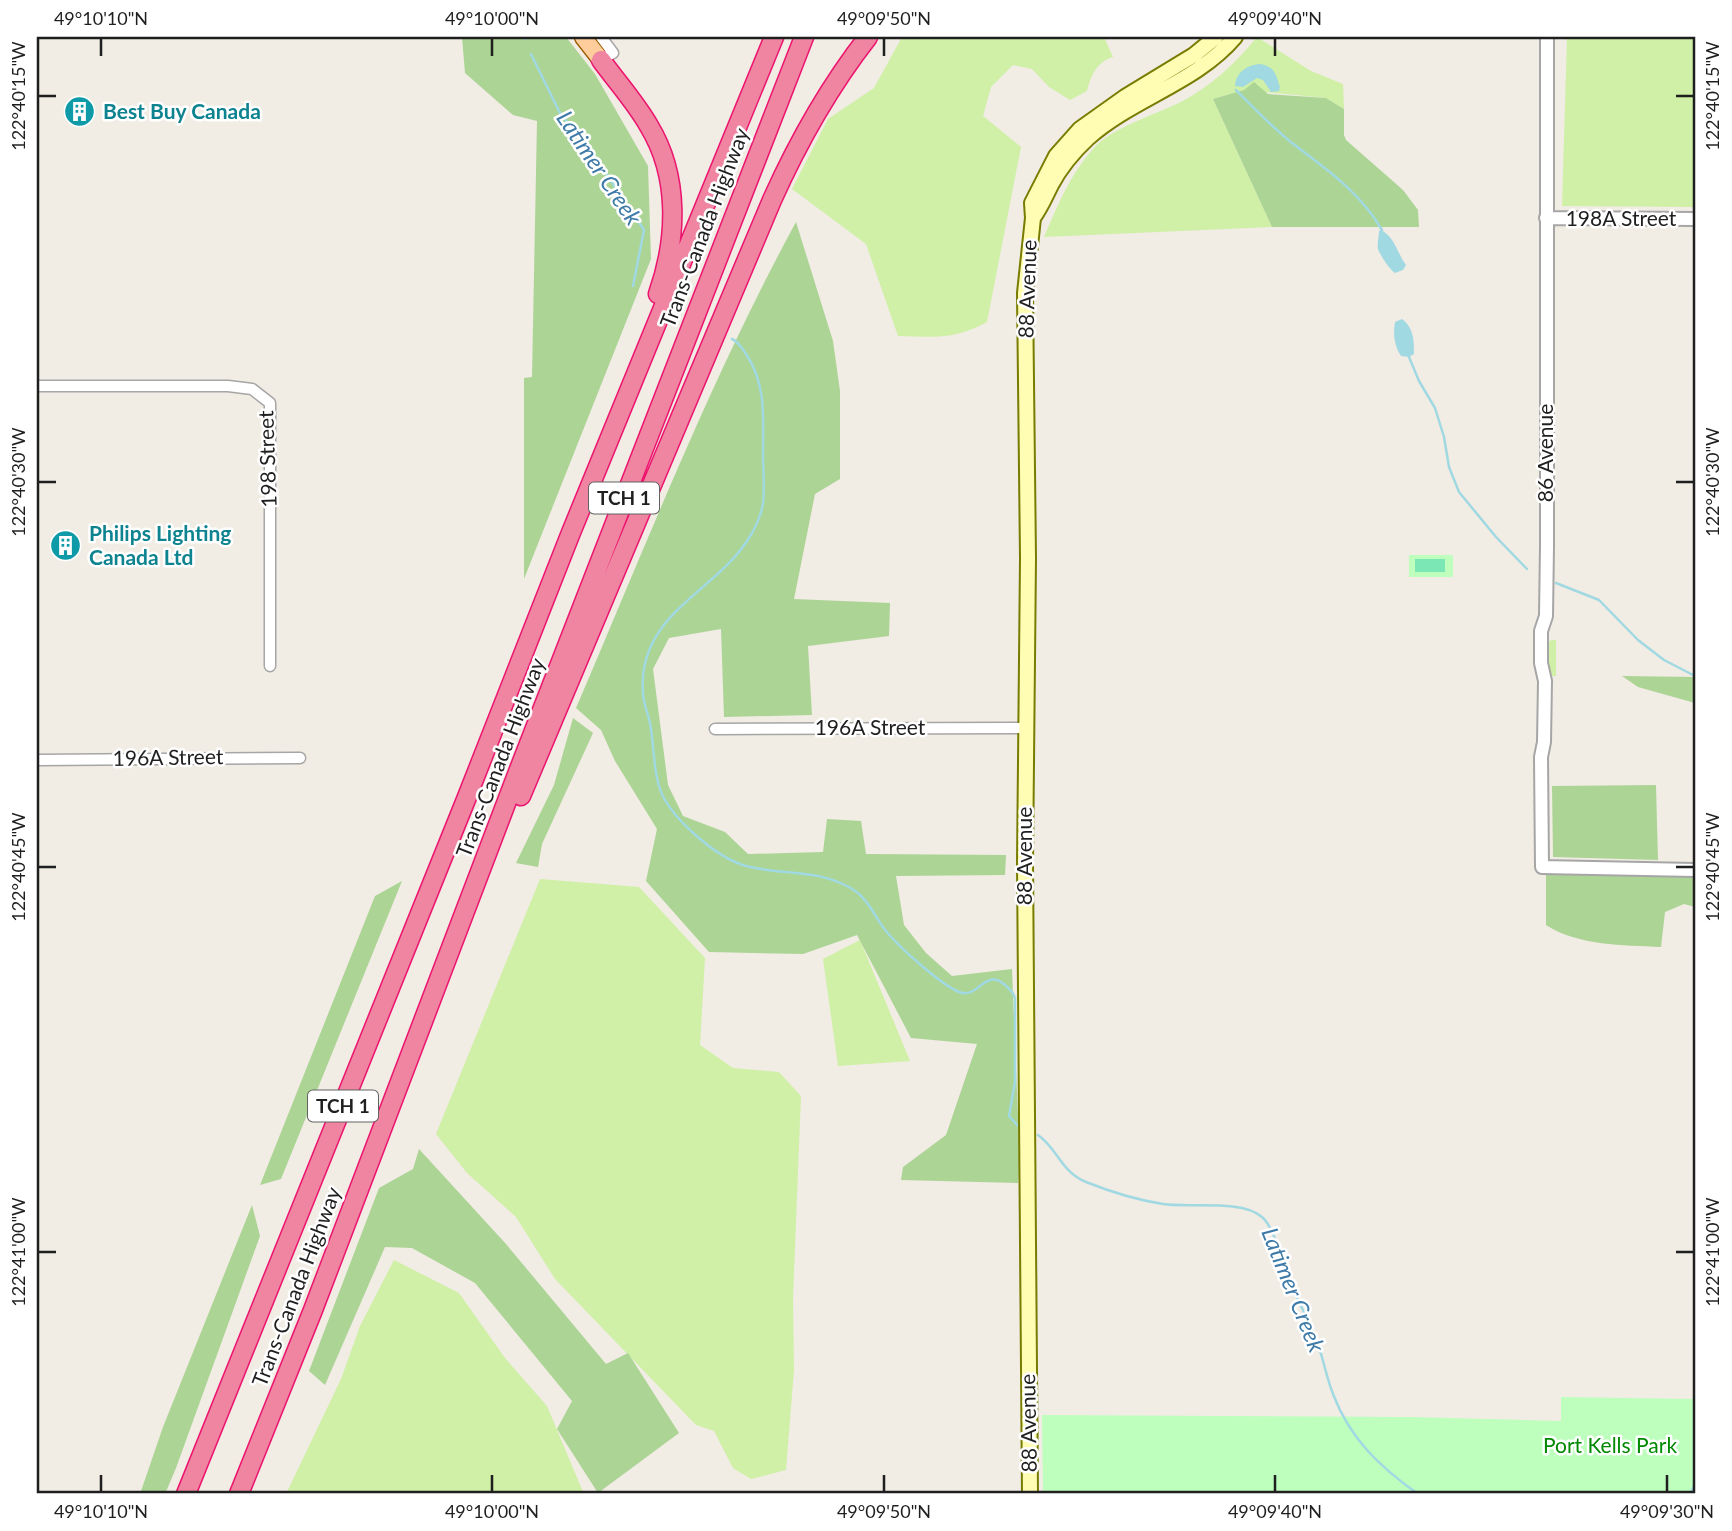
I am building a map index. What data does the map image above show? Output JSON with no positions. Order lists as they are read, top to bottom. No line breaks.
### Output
{"streets":{"highway":["Trans-Canada Highway","TCH 1"],"main road":["88 Avenue"],"street":["198A Street","86 Avenue","198 Street","196A Street"]},"crossings":[["198A Street","86 Avenue"],["88 Avenue","196A Street"]],"water":["Latimer Creek"],"parks":["Port Kells Park"],"places":{"building":["Best Buy Canada","Philips Lighting Canada Ltd"]},"coordinates":["49°10'10\"N","49°10'00\"N","49°09'50\"N","49°09'40\"N","122°40'15\"W","122°40'30\"W","122°40'45\"W","122°41'00\"W","49°09'30\"N"]}
